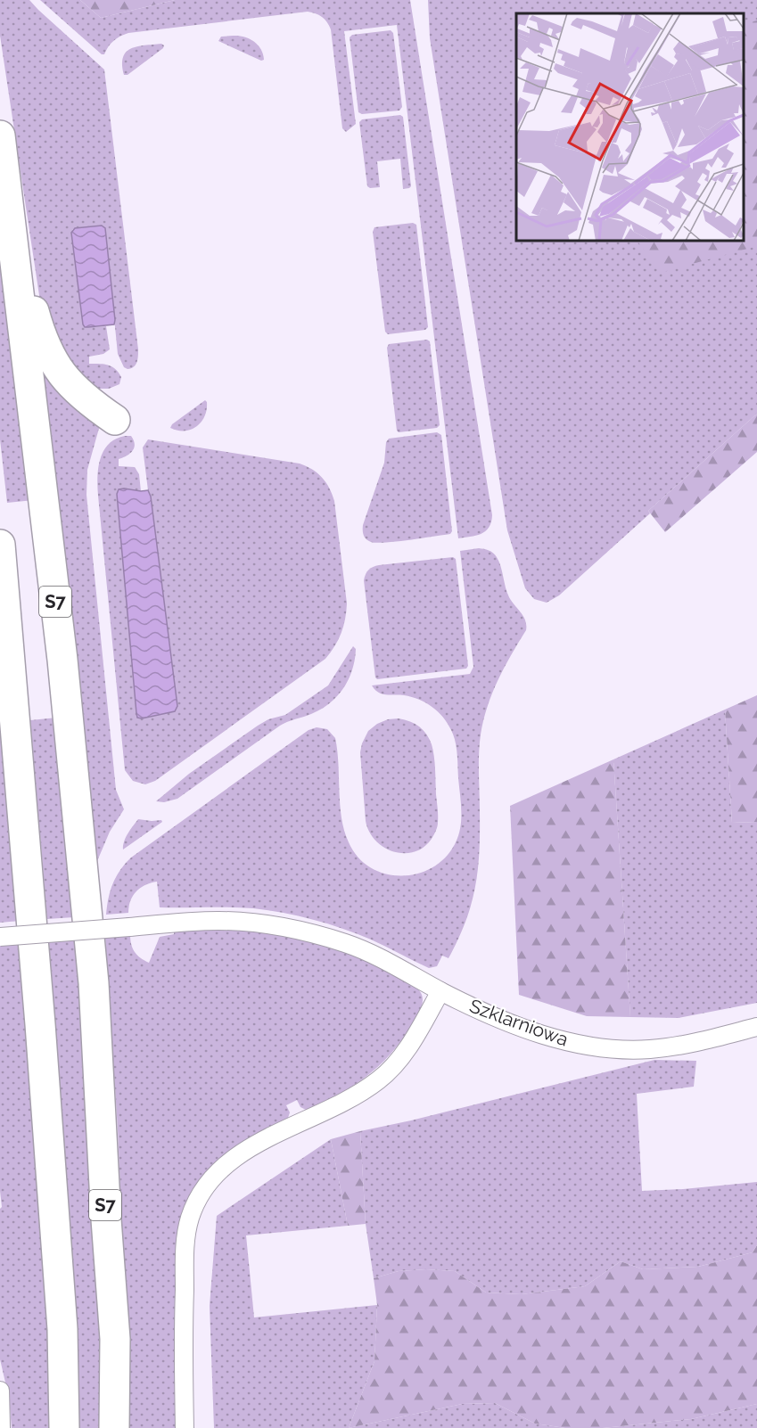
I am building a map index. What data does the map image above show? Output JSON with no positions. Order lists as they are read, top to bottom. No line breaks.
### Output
{"streets":{"highway":["S7"],"street":["Szklarniowa"]}}
